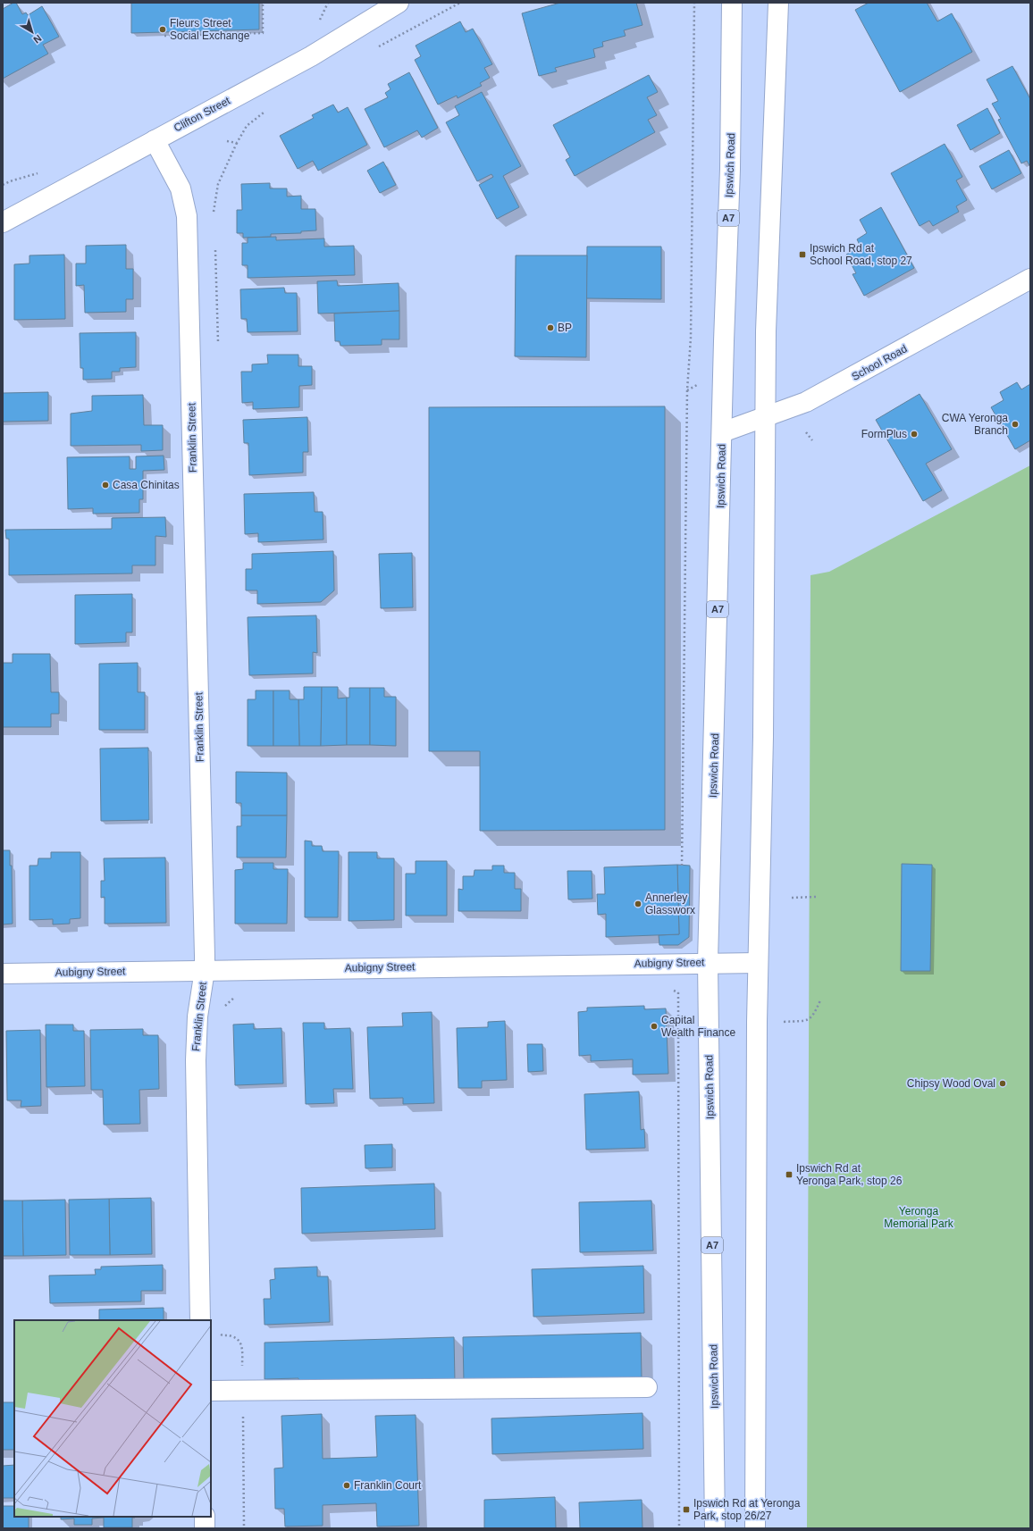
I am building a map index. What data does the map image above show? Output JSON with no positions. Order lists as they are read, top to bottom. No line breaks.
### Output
{"streets":{"main road":["Clifton Street","Ipswich Road","A7","School Road","Franklin Street","Aubigny Street"]},"crossings":[["Clifton Street","Franklin Street"],["Ipswich Road","School Road"],["Ipswich Road","Aubigny Street"],["Franklin Street","Aubigny Street"]],"parks":["Yeronga Memorial Park"],"places":{"other":["Fleurs Street Social Exchange","BP","CWA Yeronga Branch","FormPlus","Casa Chinitas","Annerley Glassworx","Capital Wealth Finance","Chipsy Wood Oval","Franklin Court"],"transit":["Ipswich Rd at School Road, stop 27","Ipswich Rd at Yeronga Park, stop 26","Ipswich Rd at Yeronga Park, stop 26/27"]},"north":"bottom right"}
